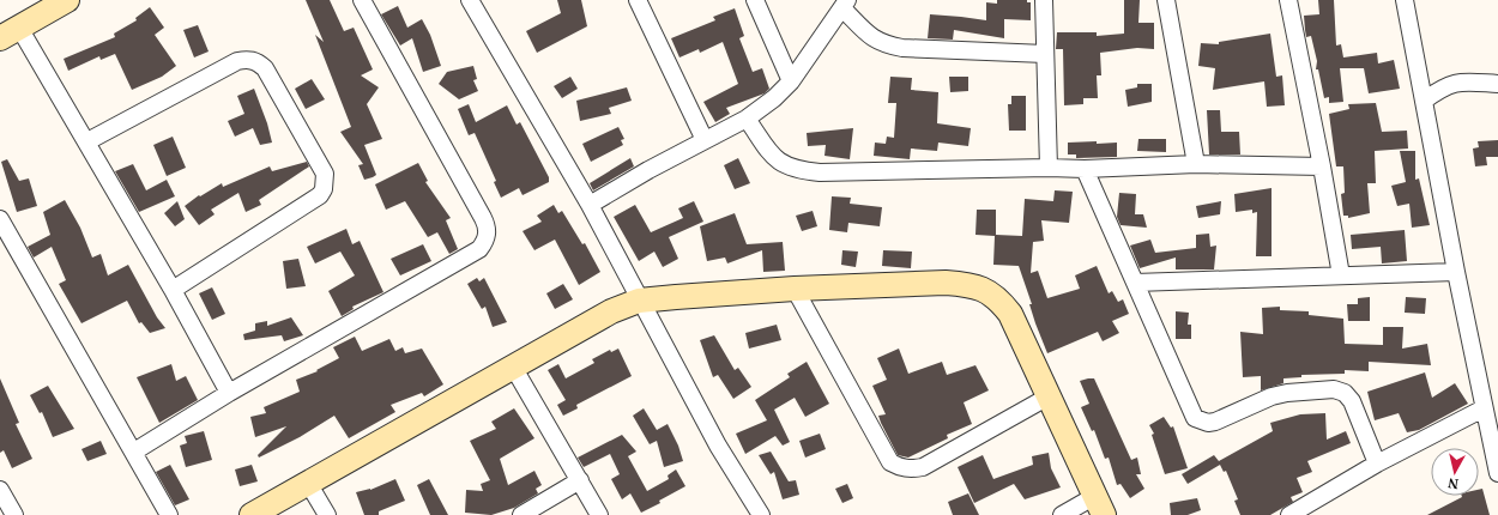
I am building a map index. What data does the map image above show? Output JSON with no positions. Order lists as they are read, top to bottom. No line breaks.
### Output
{"north":"bottom"}
